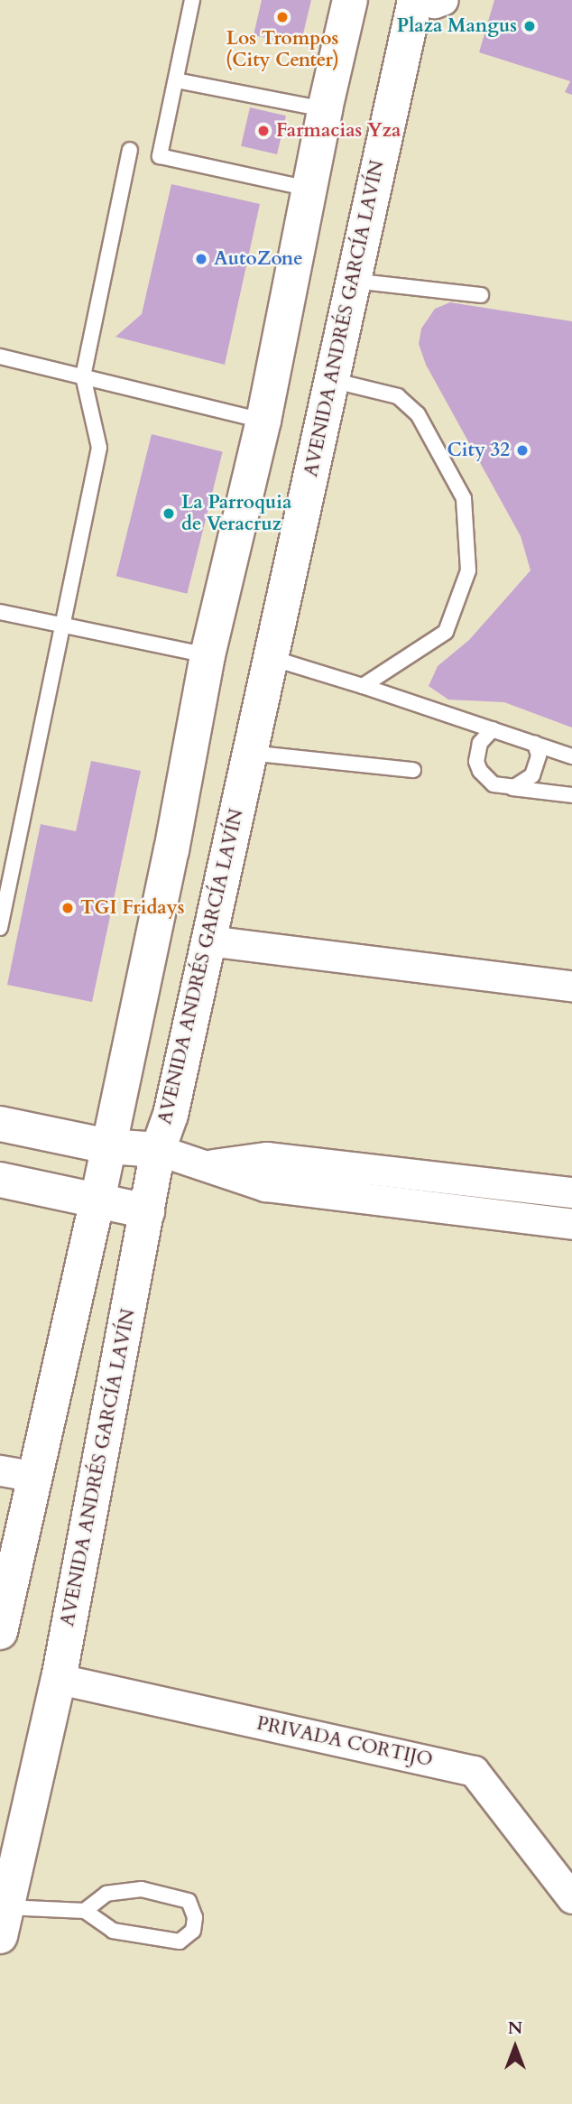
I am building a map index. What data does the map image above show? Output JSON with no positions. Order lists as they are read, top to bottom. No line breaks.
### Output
{"streets":{"main road":["AVENIDA ANDRÉS GARCÍA LAVÍN"],"street":["PRIVADA CORTIJO"]},"crossings":[["AVENIDA ANDRÉS GARCÍA LAVÍN","PRIVADA CORTIJO"]],"places":["Los Trompos (City Center)","Plaza Mangus","Farmacias Yza","AutoZone","City 32","La Parroquia de Veracruz","TGI Fridays"],"north":"top"}
